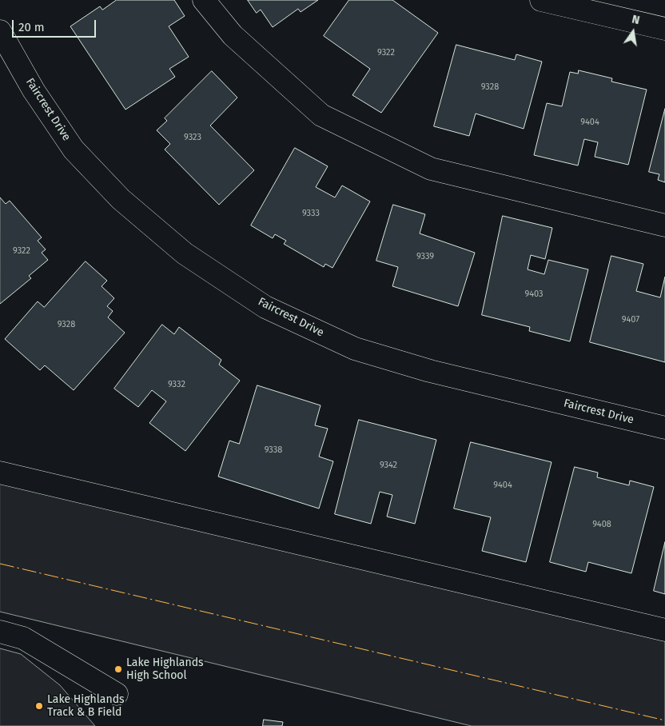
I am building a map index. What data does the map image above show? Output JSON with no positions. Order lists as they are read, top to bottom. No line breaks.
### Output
{"streets":{"street":["Faircrest Drive"]},"places":["Lake Highlands High School","Lake Highlands Track & B Field"],"house_numbers":["9322","9328","9404","9323","9333","9322","9339","9403","9407","9328","9332","9338","9342","9404","9408"],"scale_bar":"20 m","north":"top"}
